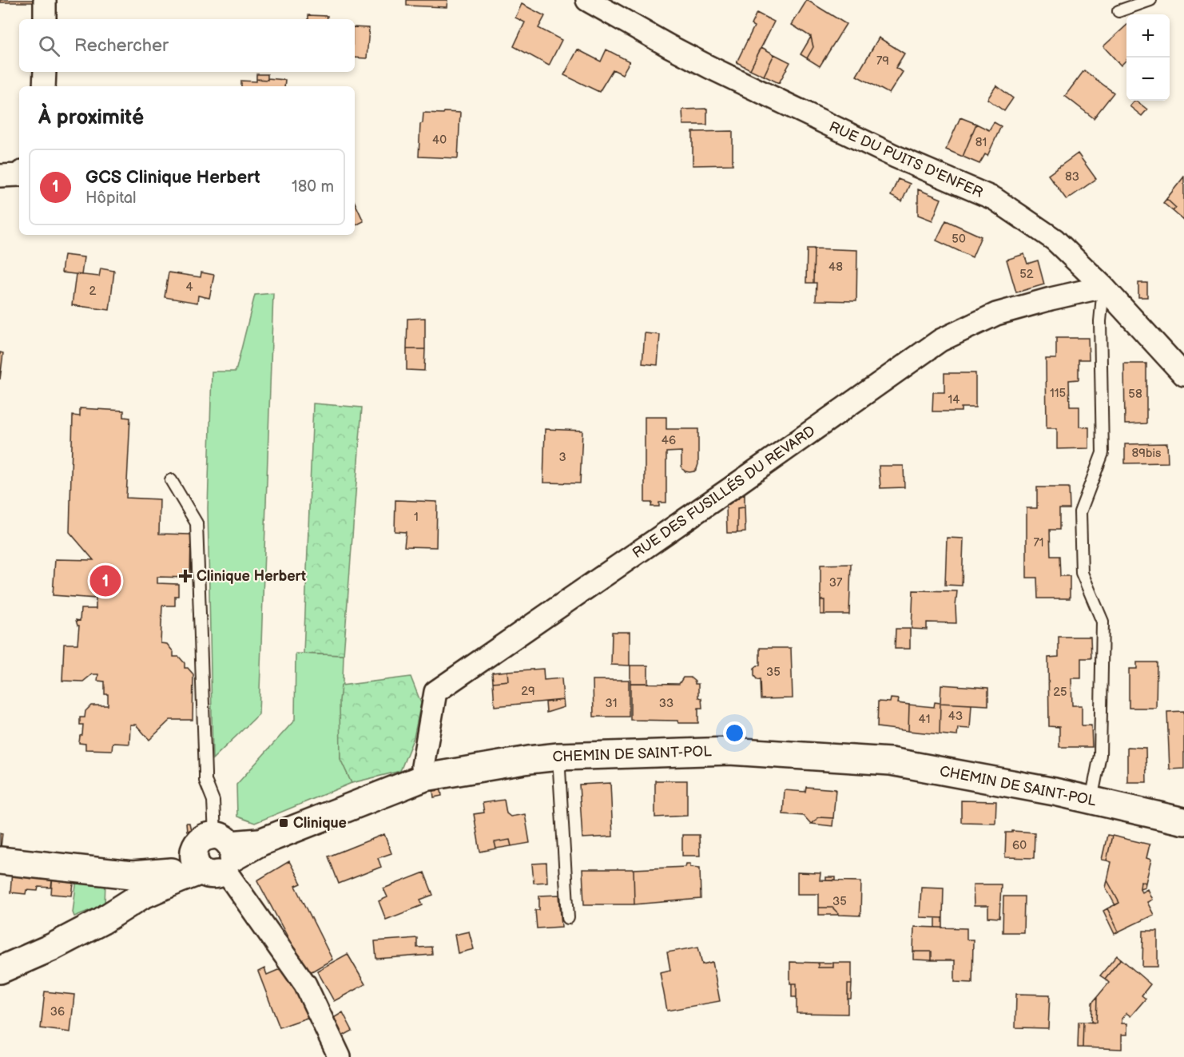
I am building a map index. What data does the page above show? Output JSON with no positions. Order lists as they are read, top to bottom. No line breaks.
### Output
{"streets":{"main road":["CHEMIN DE SAINT-POL"],"street":["RUE DU PUITS D'ENFER","RUE DES FUSILLÉS DU REVARD"]},"crossings":[["RUE DU PUITS D'ENFER","RUE DES FUSILLÉS DU REVARD"],["RUE DES FUSILLÉS DU REVARD","CHEMIN DE SAINT-POL"]],"places":{"health":["Clinique Herbert"],"transit":["Clinique"]},"house_numbers":["79","40","81","83","50","48","52","4","2","115","58","14","46","89bis","3","1","71","37","35","29","25","31","33","43","41","60","35","36"],"page":{"map_buttons":["+","−"],"search":"Rechercher","heading":"À proximité","list":[{"mark":"1","name":"GCS Clinique Herbert","note":"Hôpital","value":"180 m"}],"pins":"1"}}
